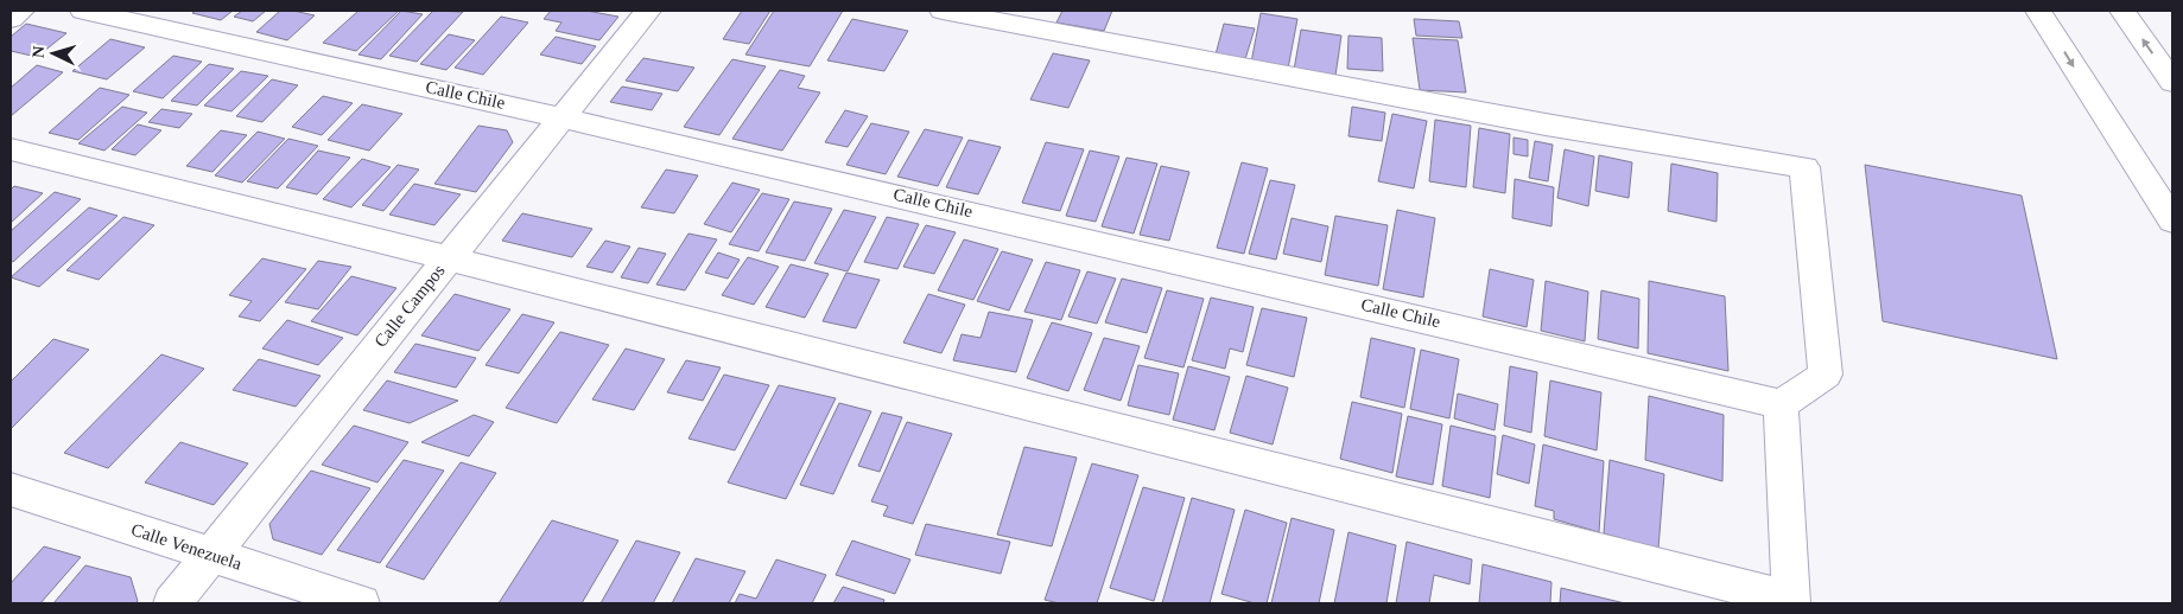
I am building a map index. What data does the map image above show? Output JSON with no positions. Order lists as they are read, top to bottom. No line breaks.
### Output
{"streets":{"street":["Calle Chile","Calle Campos","Calle Venezuela"]},"crossings":[["Calle Chile","Calle Campos"],["Calle Campos","Calle Venezuela"]],"north":"left"}
